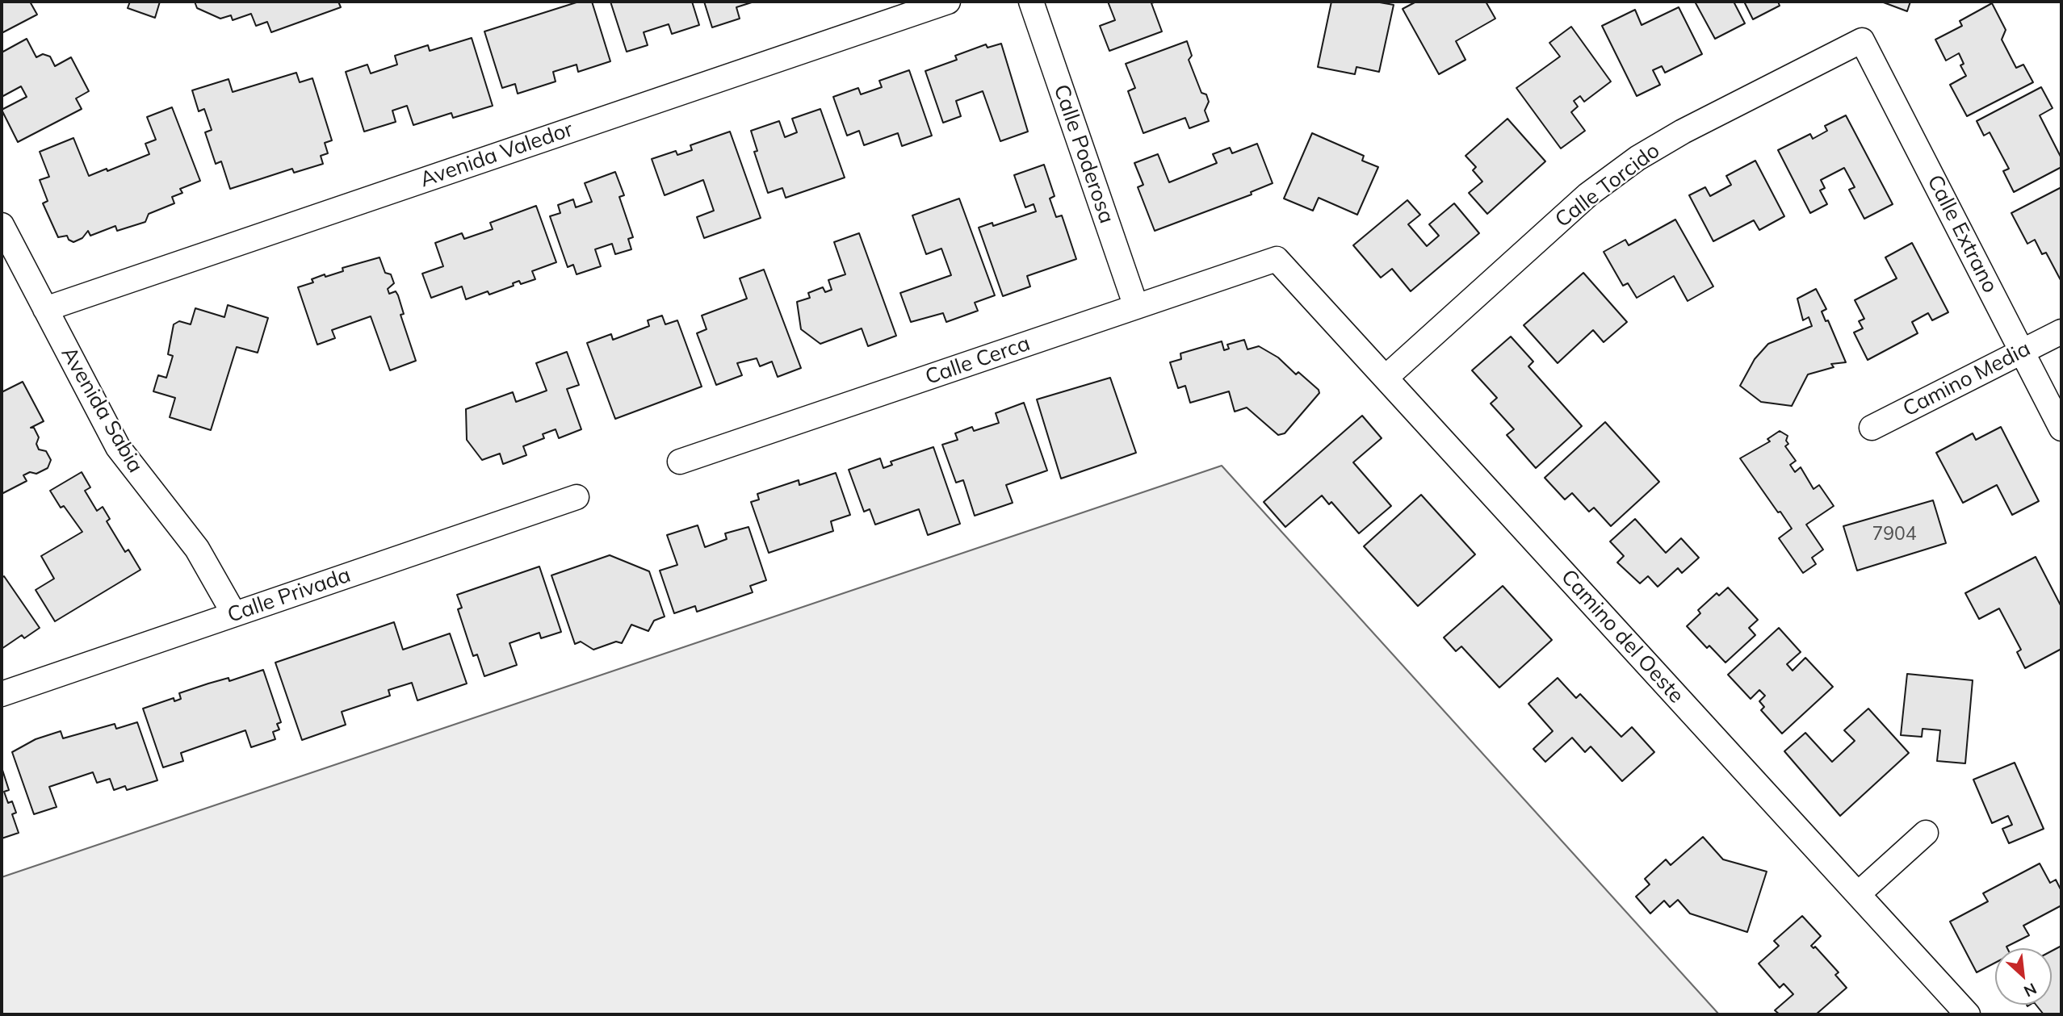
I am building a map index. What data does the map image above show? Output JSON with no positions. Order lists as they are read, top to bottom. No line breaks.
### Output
{"streets":{"street":["Calle Poderosa","Avenida Valedor","Calle Torcido","Calle Extrano","Calle Cerca","Camino Media","Avenida Sabia","Calle Privada","Camino del Oeste"]},"crossings":[["Calle Poderosa","Calle Cerca"],["Avenida Valedor","Avenida Sabia"],["Calle Torcido","Calle Extrano"],["Calle Torcido","Camino del Oeste"],["Calle Extrano","Camino Media"],["Calle Cerca","Camino del Oeste"],["Avenida Sabia","Calle Privada"]],"house_numbers":["7904"],"north":"bottom right"}
